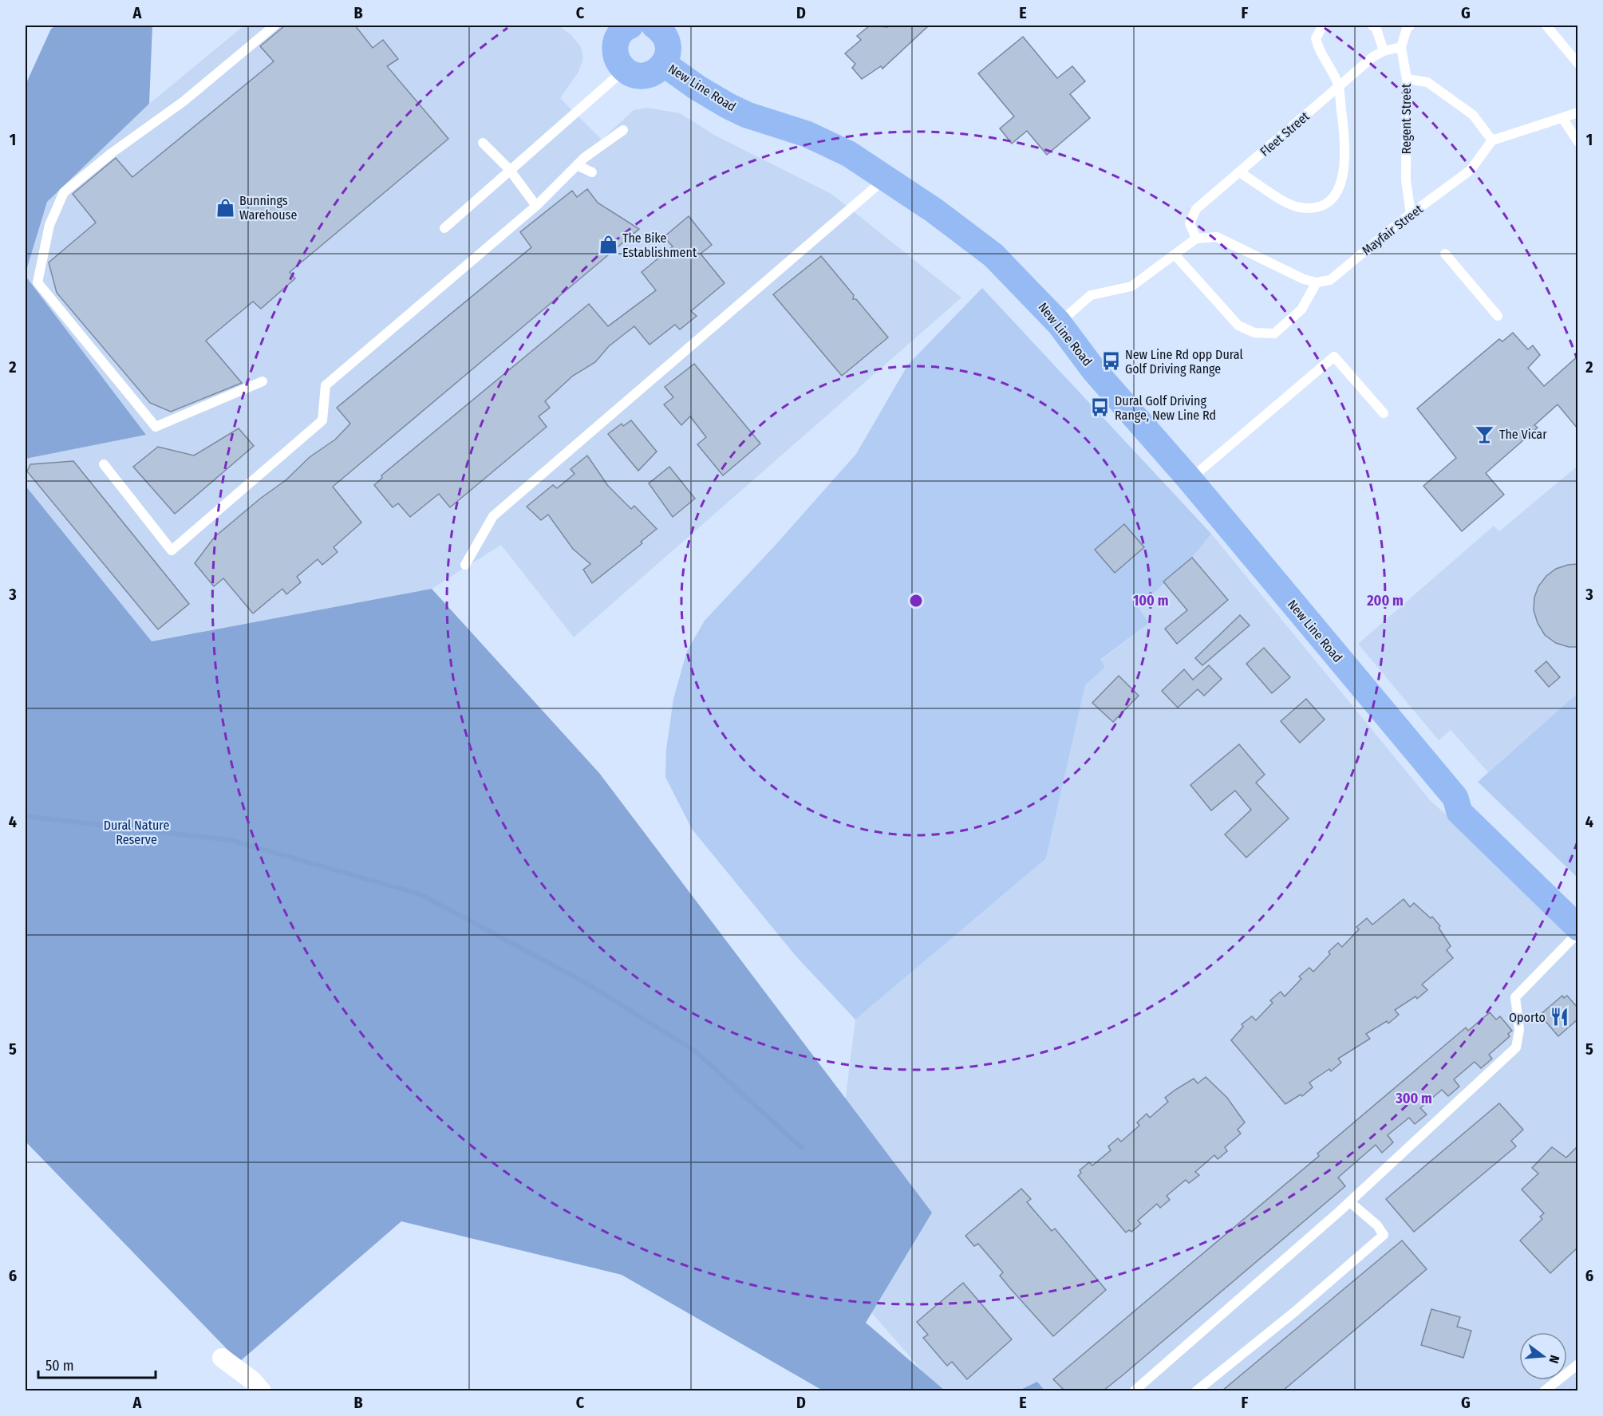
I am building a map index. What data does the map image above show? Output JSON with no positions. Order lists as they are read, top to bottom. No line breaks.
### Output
{"streets":{"main road":["New Line Road"],"lane":["Regent Street","Fleet Street","Mayfair Street"]},"crossings":[["Regent Street","Fleet Street"],["Regent Street","Mayfair Street"]],"parks":["Dural Nature Reserve"],"places":{"shop":["Bunnings Warehouse","The Bike Establishment"],"bus stop":["New Line Rd opp Dural Golf Driving Range","Dural Golf Driving Range, New Line Rd"],"bar":["The Vicar"],"restaurant":["Oporto"]},"scale_bar":"50 m","north":"right","grid":{"columns":["A","B","C","D","E","F","G"],"rows":["1","2","3","4","5","6"]},"rings":["100 m","200 m","300 m"]}
